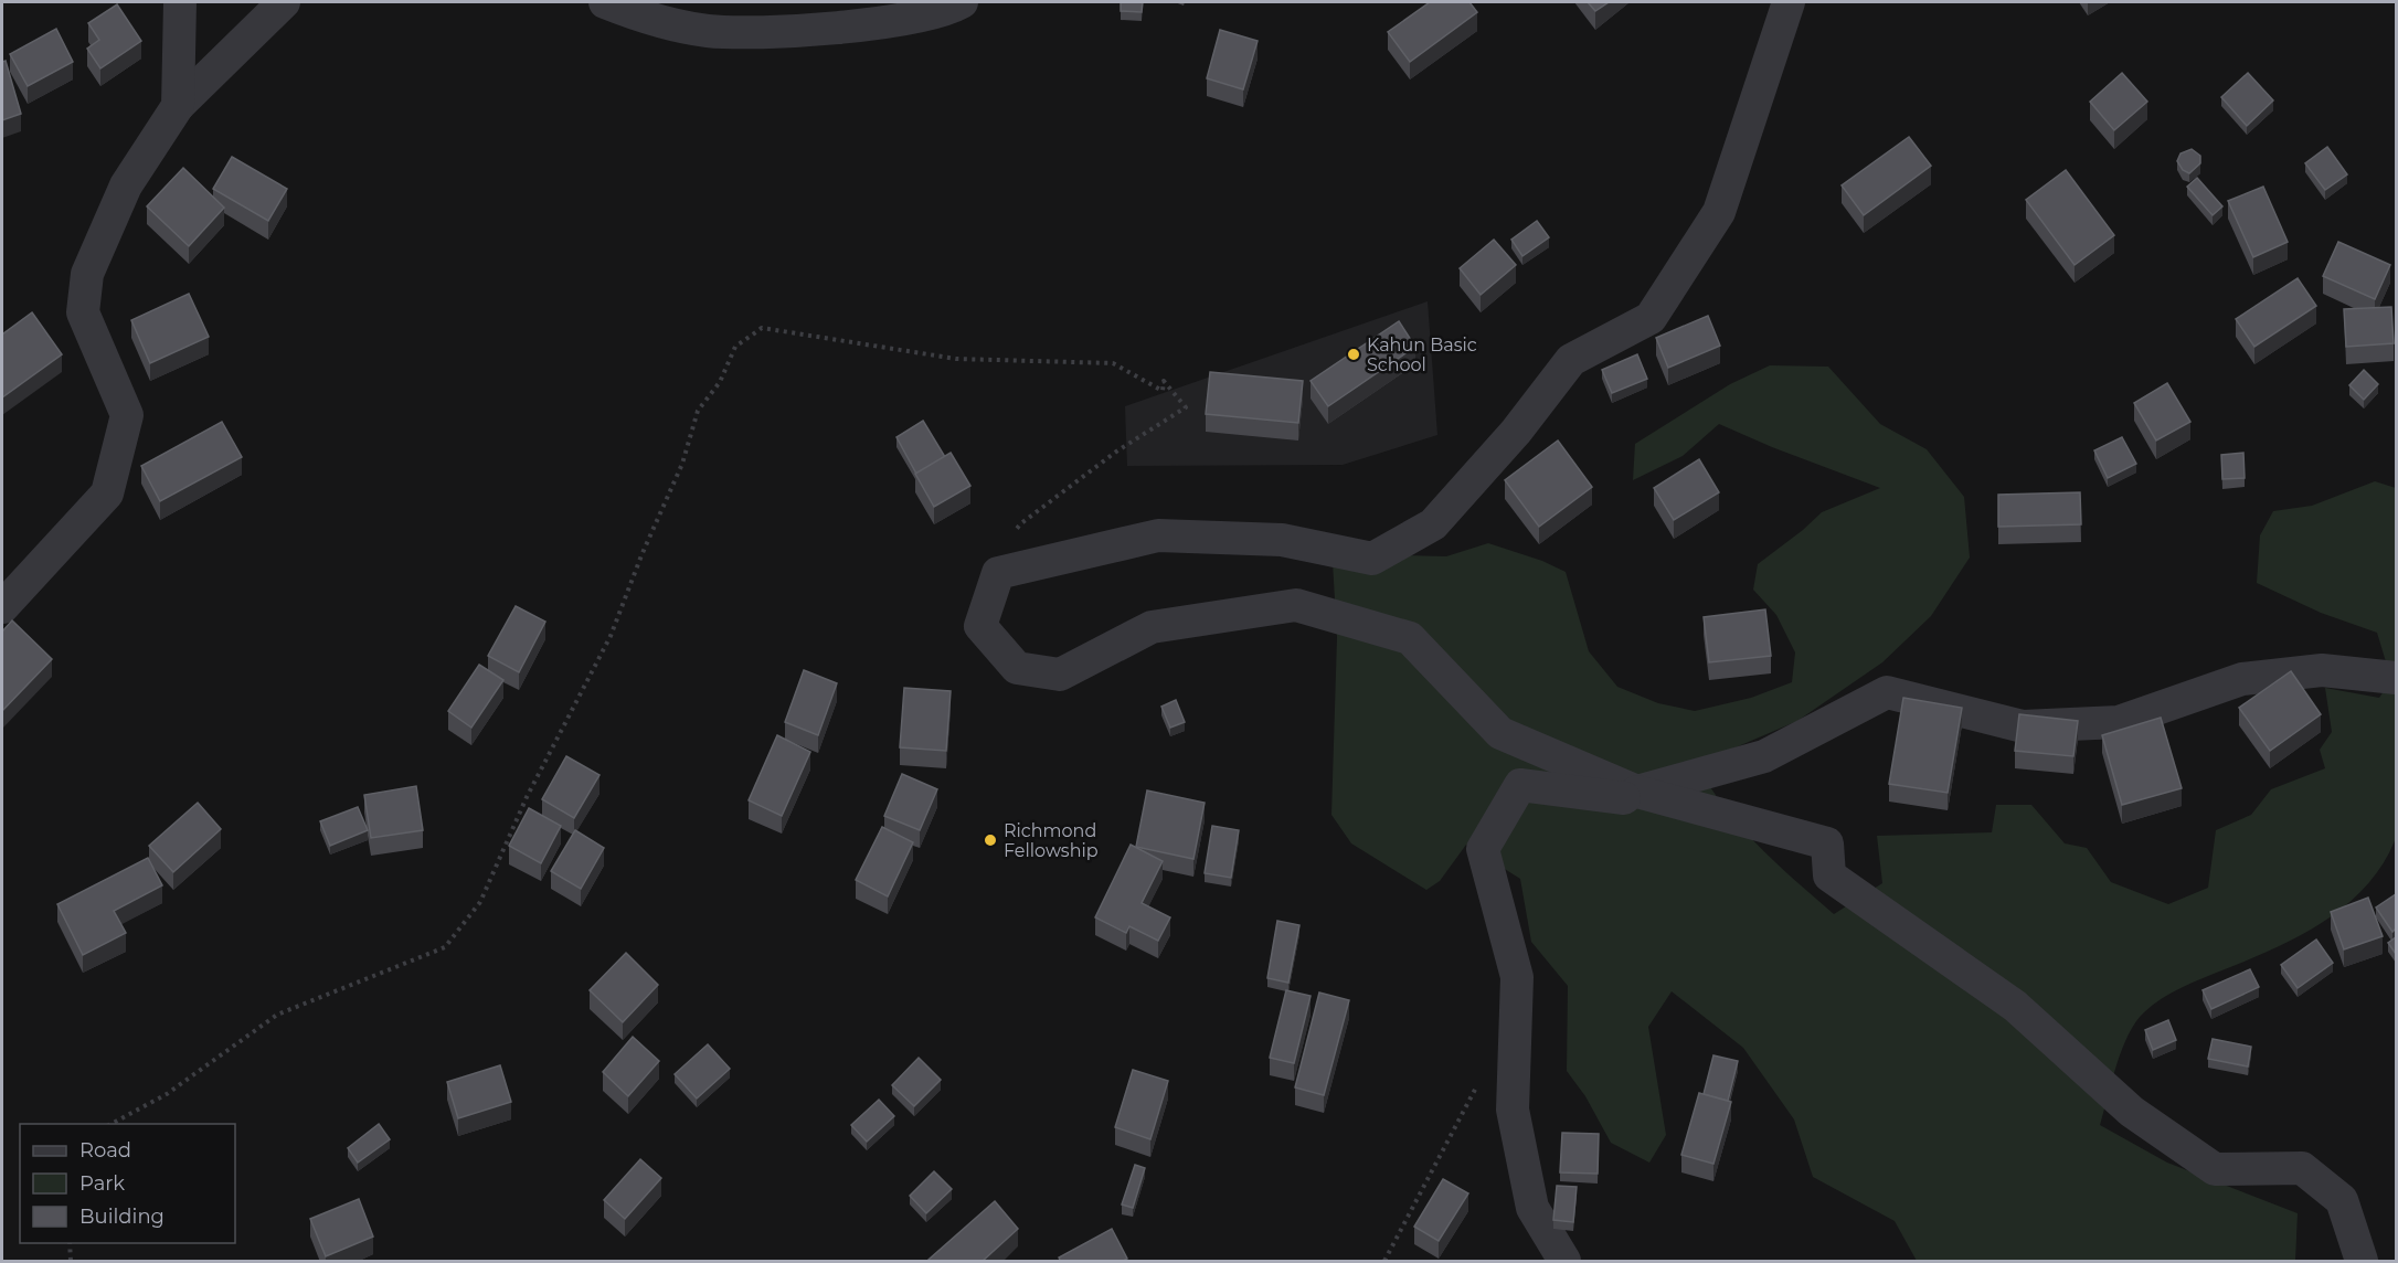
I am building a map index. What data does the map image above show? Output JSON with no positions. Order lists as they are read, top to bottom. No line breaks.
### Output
{"places":["Kahun Basic School","Richmond Fellowship"],"legend":["Road","Park","Building"]}
